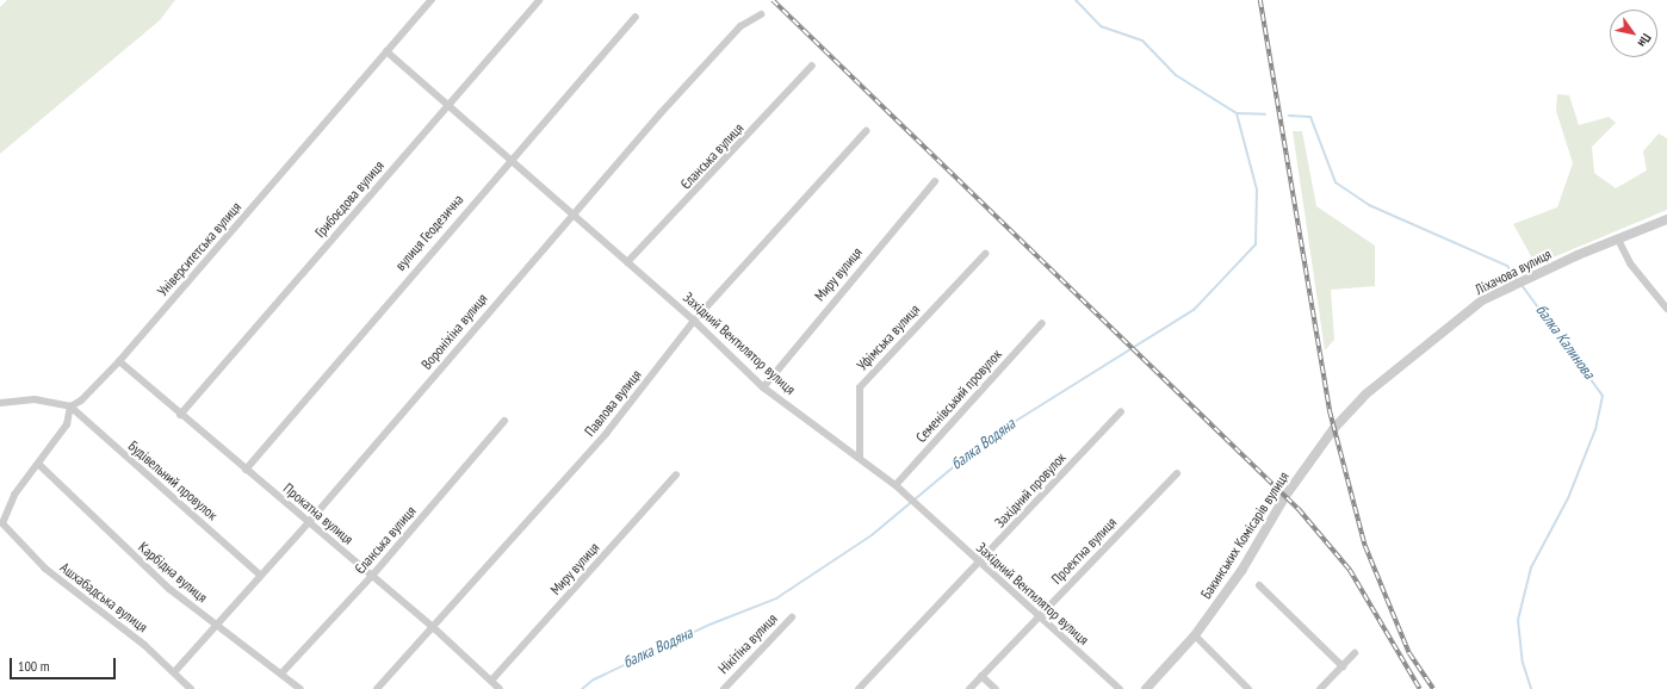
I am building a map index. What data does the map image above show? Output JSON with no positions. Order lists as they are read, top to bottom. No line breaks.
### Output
{"streets":{"street":["Єланська вулиця","Грибоєдова вулиця","вулиця Геодезична","Університетська вулиця","Ліхачова вулиця","Миру вулиця","Вороніхіна вулиця","Уфімська вулиця","Західний Вентилятор вулиця","Семенівський провулок","Павлова вулиця","Будівельний провулок","Західний провулок","Прокатна вулиця","Бакинських Комісарів вулиця","Проектна вулиця","Карбідна вулиця","Ашхабадська вулиця","Нікітіна вулиця"]},"crossings":[["Єланська вулиця","Західний Вентилятор вулиця"],["Єланська вулиця","Прокатна вулиця"],["Єланська вулиця","Карбідна вулиця"],["Грибоєдова вулиця","Західний Вентилятор вулиця"],["Грибоєдова вулиця","Прокатна вулиця"],["вулиця Геодезична","Західний Вентилятор вулиця"],["вулиця Геодезична","Прокатна вулиця"],["Університетська вулиця","Західний Вентилятор вулиця"],["Університетська вулиця","Будівельний провулок"],["Університетська вулиця","Прокатна вулиця"],["Ліхачова вулиця","Бакинських Комісарів вулиця"],["Миру вулиця","Західний Вентилятор вулиця"],["Миру вулиця","Прокатна вулиця"],["Вороніхіна вулиця","Західний Вентилятор вулиця"],["Вороніхіна вулиця","Будівельний провулок"],["Вороніхіна вулиця","Прокатна вулиця"],["Вороніхіна вулиця","Карбідна вулиця"],["Вороніхіна вулиця","Ашхабадська вулиця"],["Уфімська вулиця","Західний Вентилятор вулиця"],["Західний Вентилятор вулиця","Семенівський провулок"],["Західний Вентилятор вулиця","Павлова вулиця"],["Західний Вентилятор вулиця","Західний провулок"],["Західний Вентилятор вулиця","Проектна вулиця"],["Павлова вулиця","Прокатна вулиця"],["Карбідна вулиця","Ашхабадська вулиця"]],"water":["балка Калинова","балка Водяна"],"scale_bar":"100 m","north":"bottom right"}
